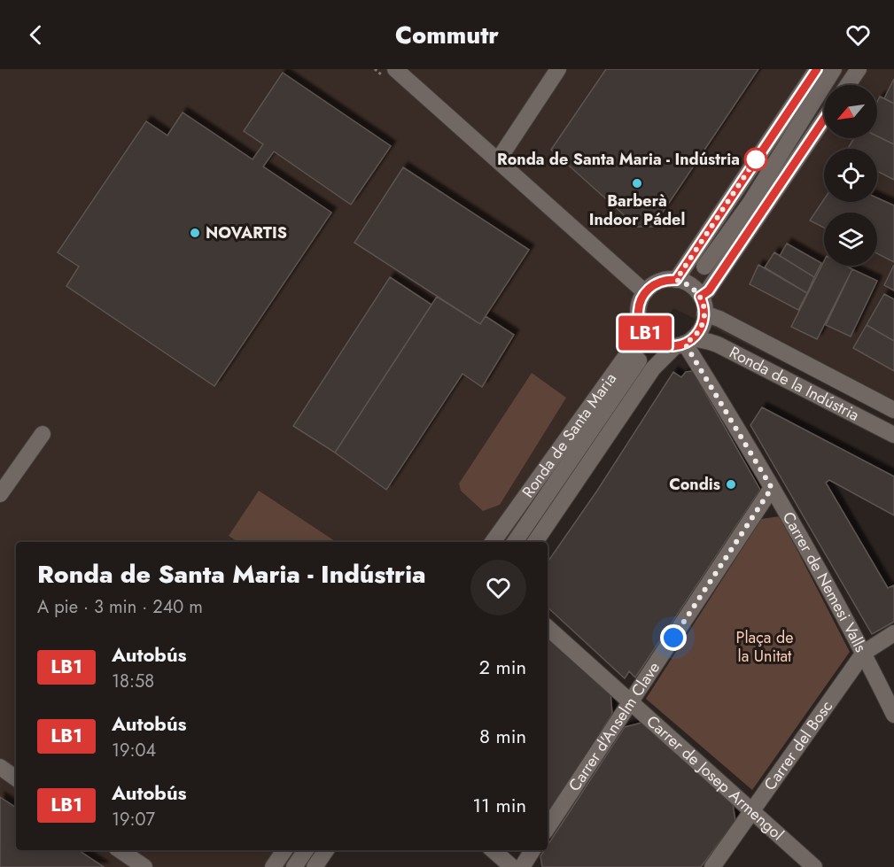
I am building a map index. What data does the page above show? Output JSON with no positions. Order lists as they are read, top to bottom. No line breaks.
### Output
{"streets":{"street":["Ronda de la Indústria","Ronda de Santa Maria","Carrer de Nemesi Valls","Carrer d'Anselm Clave","Carrer del Bosc","Carrer de Josep Armengol"]},"crossings":[["Ronda de la Indústria","Ronda de Santa Maria"],["Ronda de la Indústria","Carrer de Nemesi Valls"],["Ronda de Santa Maria","Carrer de Nemesi Valls"],["Carrer de Nemesi Valls","Carrer d'Anselm Clave"],["Carrer de Nemesi Valls","Carrer del Bosc"],["Carrer d'Anselm Clave","Carrer de Josep Armengol"],["Carrer del Bosc","Carrer de Josep Armengol"]],"parks":["Plaça de la Unitat"],"places":["Ronda de Santa Maria - Indústria","Barberà Indoor Pádel","NOVARTIS","Condis"],"lines":["bus line LB1"],"north":"bottom left","page":{"header":"Commutr","on_map":"LB1","heading":["Ronda de Santa Maria - Indústria","A pie · 3 min · 240 m"],"list":[{"mark":"LB1","name":"Autobús","note":"18:58","value":"2 min"},{"mark":"LB1","name":"Autobús","note":"19:04","value":"8 min"},{"mark":"LB1","name":"Autobús","note":"19:07","value":"11 min"}]}}
